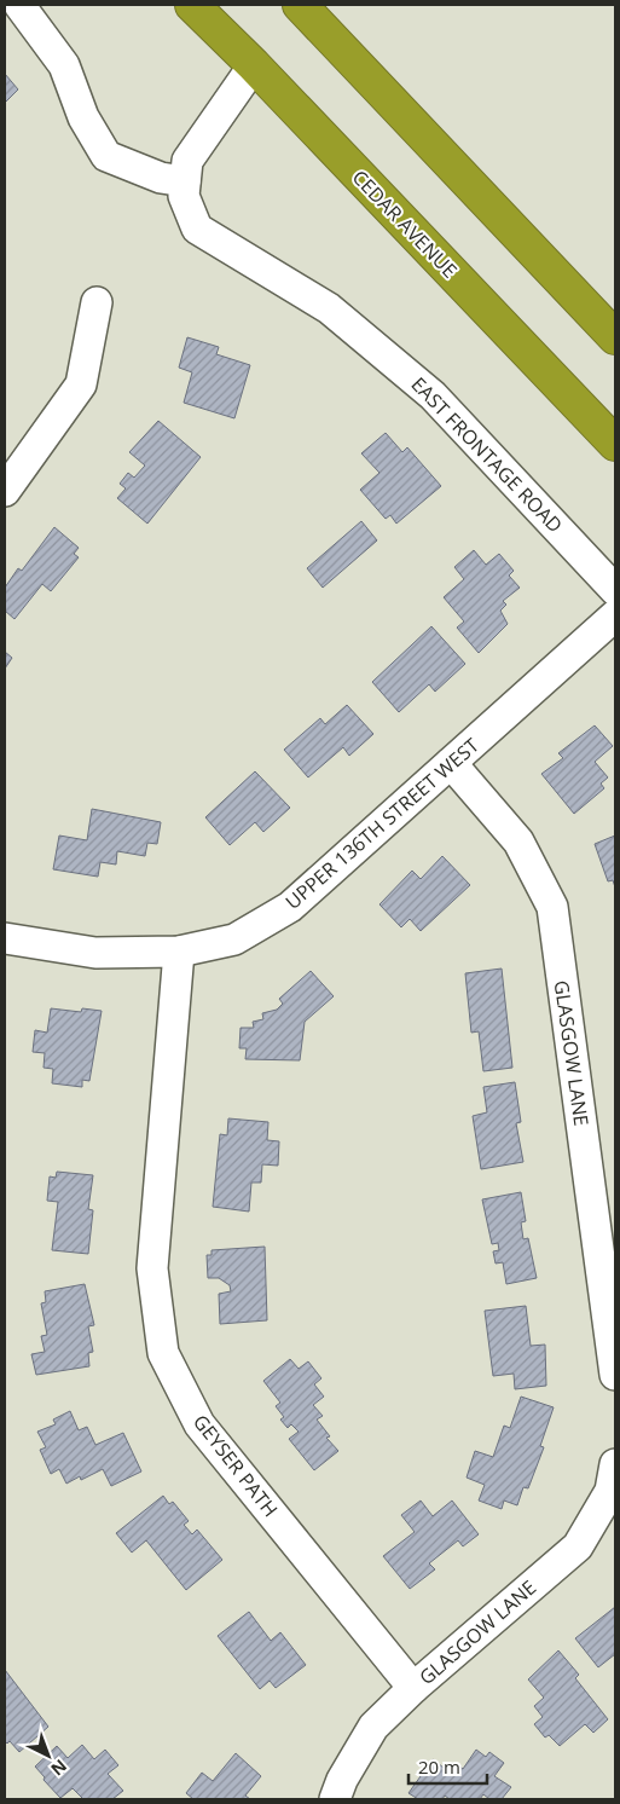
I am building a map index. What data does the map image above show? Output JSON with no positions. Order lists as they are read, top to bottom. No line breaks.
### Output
{"streets":{"highway":["CEDAR AVENUE"],"street":["EAST FRONTAGE ROAD","UPPER 136TH STREET WEST","GLASGOW LANE","GEYSER PATH"]},"crossings":[["UPPER 136TH STREET WEST","GLASGOW LANE"],["UPPER 136TH STREET WEST","GEYSER PATH"],["GLASGOW LANE","GEYSER PATH"]],"scale_bar":"20 m","north":"bottom right"}
